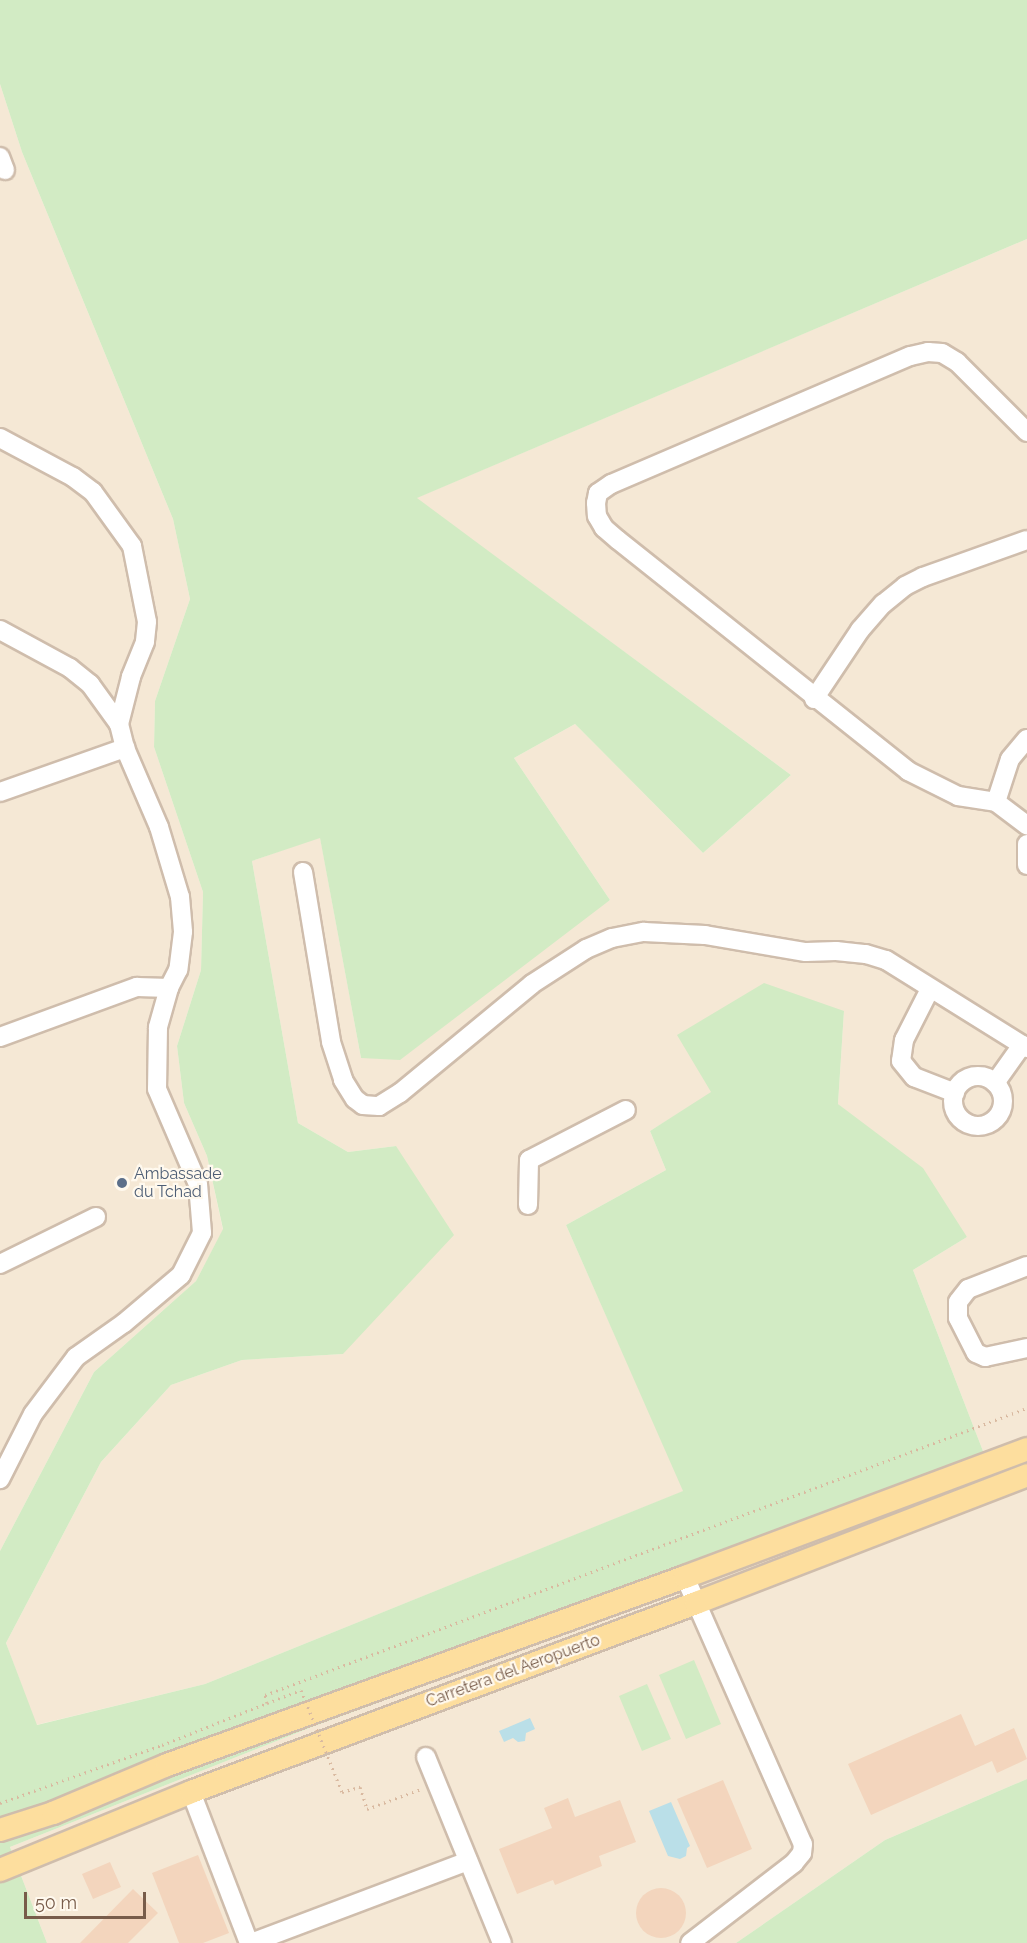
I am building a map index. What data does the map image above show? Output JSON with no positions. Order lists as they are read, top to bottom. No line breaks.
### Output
{"streets":{"main road":["Carretera del Aeropuerto"]},"places":["Ambassade du Tchad"],"scale_bar":"50 m"}
